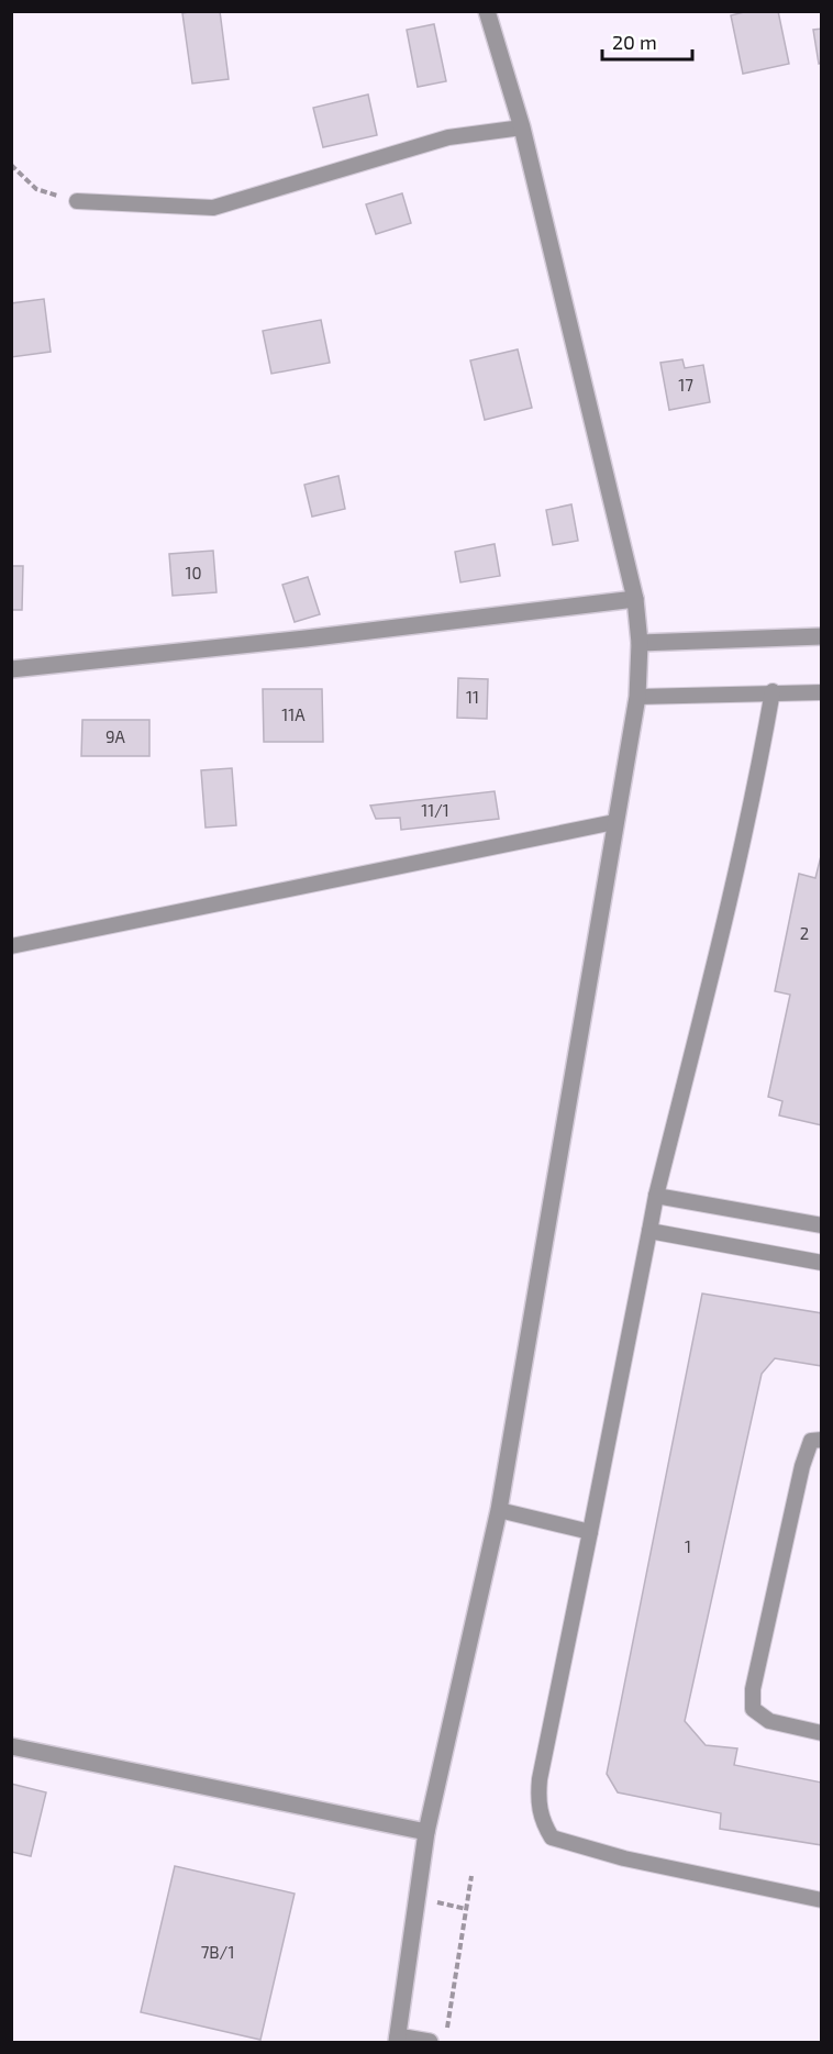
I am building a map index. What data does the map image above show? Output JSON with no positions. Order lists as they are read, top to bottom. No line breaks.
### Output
{"house_numbers":["17","10","11","11А","9А","11/1","2","1","7В/1"],"scale_bar":"20 m"}
